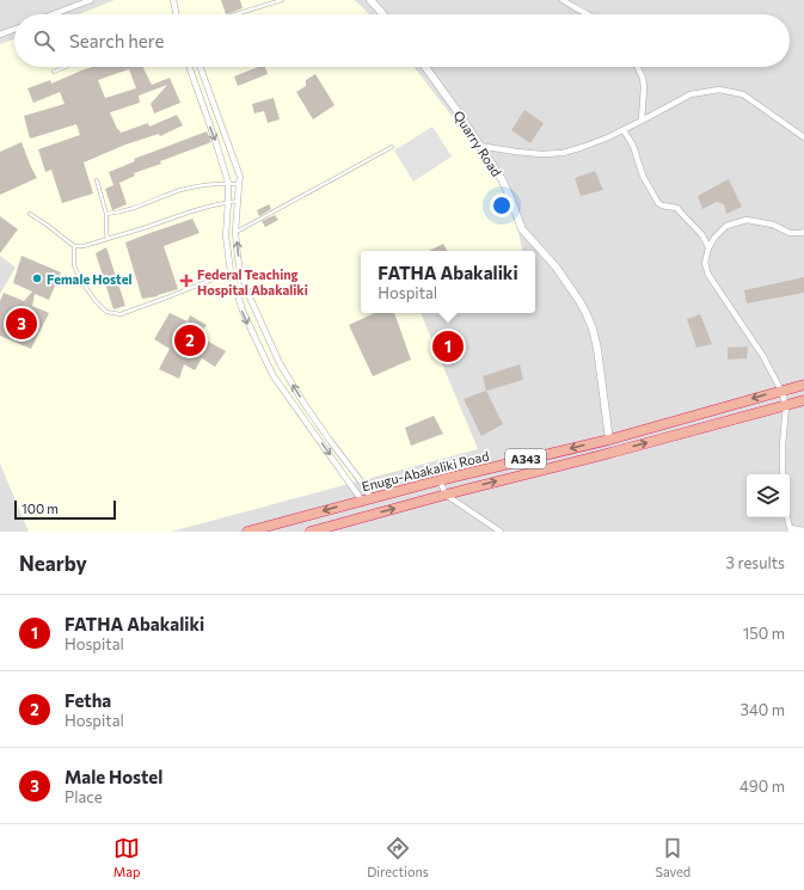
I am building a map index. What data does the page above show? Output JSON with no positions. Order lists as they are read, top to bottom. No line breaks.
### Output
{"streets":{"highway":["A343","Enugu-Abakaliki Road"],"street":["Quarry Road"]},"crossings":[["Quarry Road","Enugu-Abakaliki Road"]],"places":{"other":["Female Hostel"],"health":["Federal Teaching Hospital Abakaliki"]},"scale_bar":"100 m","page":{"search":"Search here","popup":["FATHA Abakaliki","Hospital"],"pins":["3","2","1"],"scale":"100 m","heading":["Nearby","3 results"],"list":[{"mark":"1","name":"FATHA Abakaliki","note":"Hospital","value":"150 m"},{"mark":"2","name":"Fetha","note":"Hospital","value":"340 m"},{"mark":"3","name":"Male Hostel","note":"Place","value":"490 m"}],"nav":["Map","Directions","Saved"]}}
